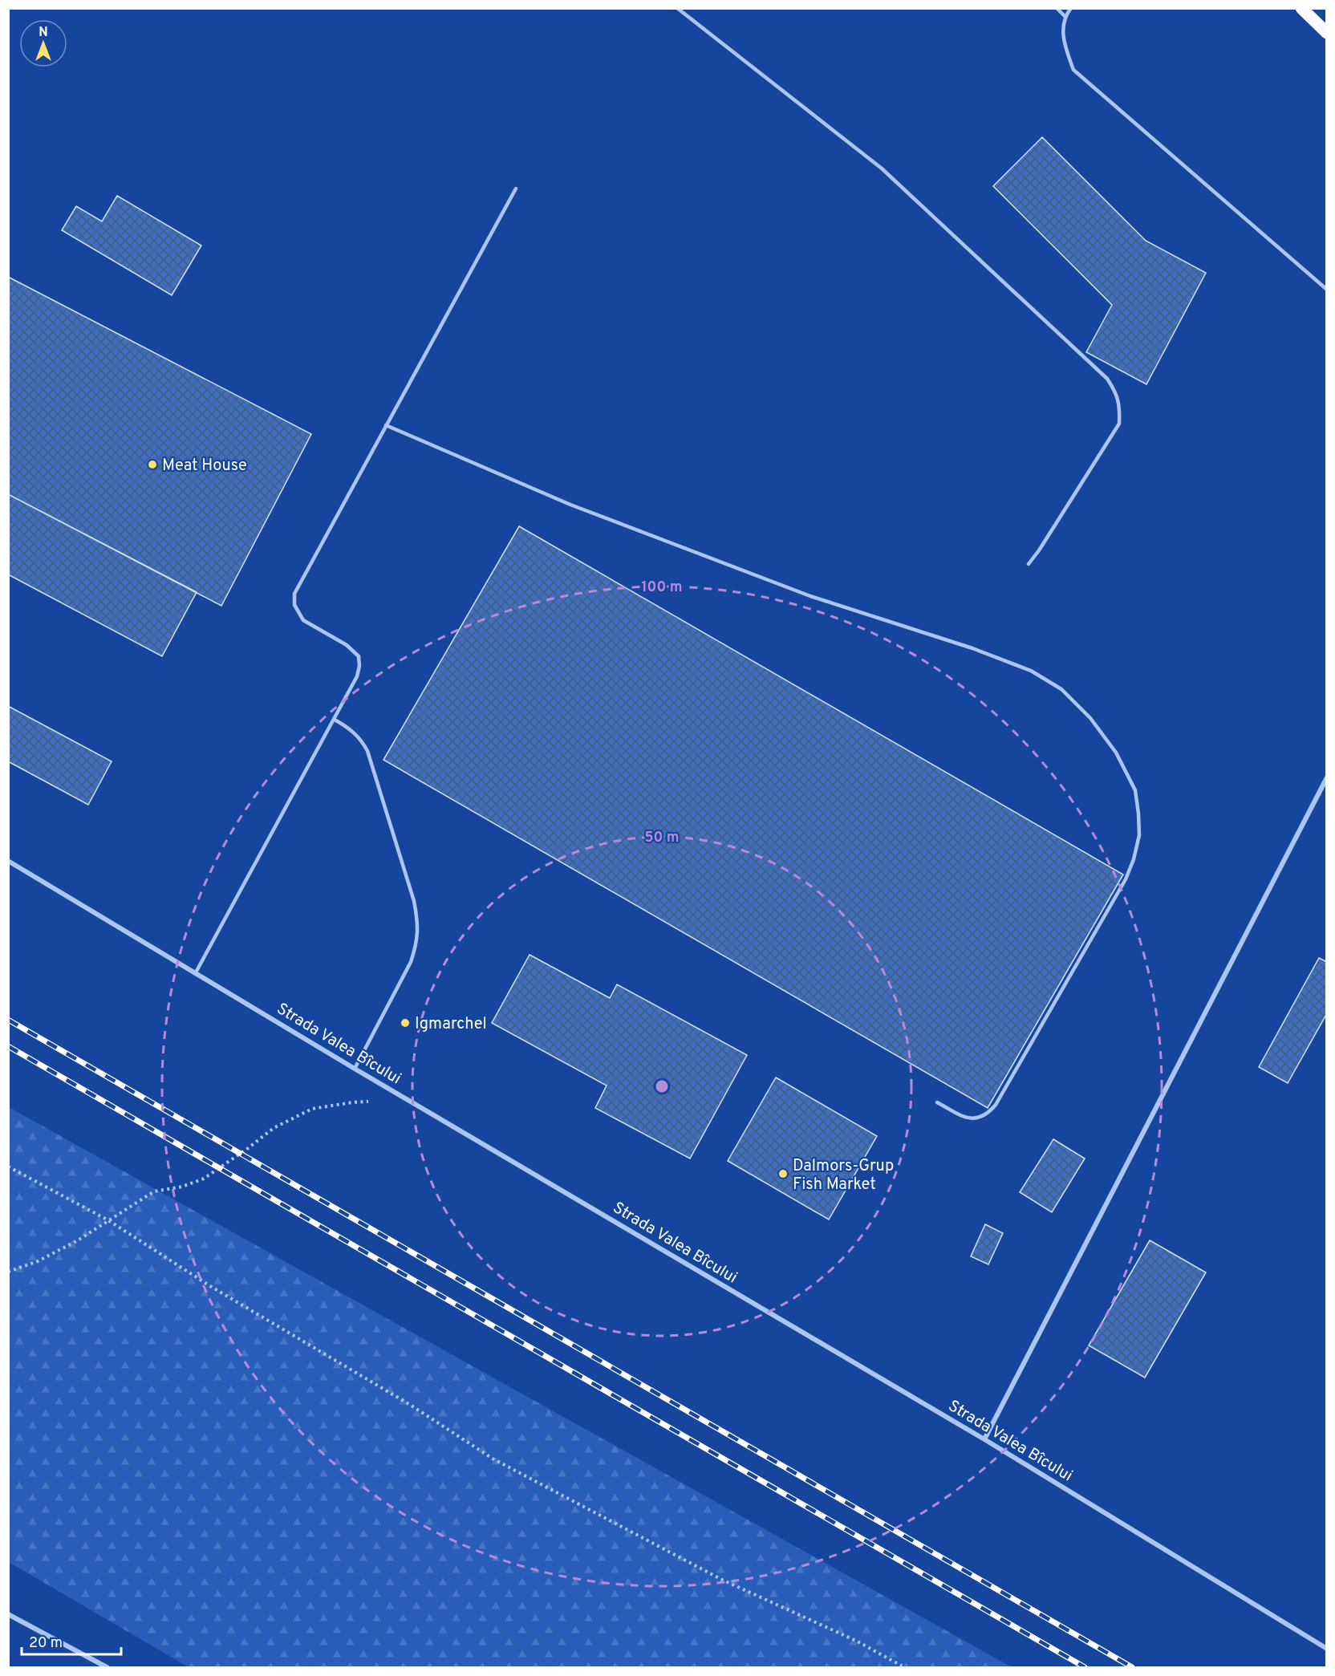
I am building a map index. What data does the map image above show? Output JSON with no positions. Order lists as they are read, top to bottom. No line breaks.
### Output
{"streets":{"street":["Strada Valea Bîcului"]},"places":["Meat House","Igmarchel","Dalmors-Grup Fish Market"],"scale_bar":"20 m","north":"top","rings":["100 m","50 m"]}
